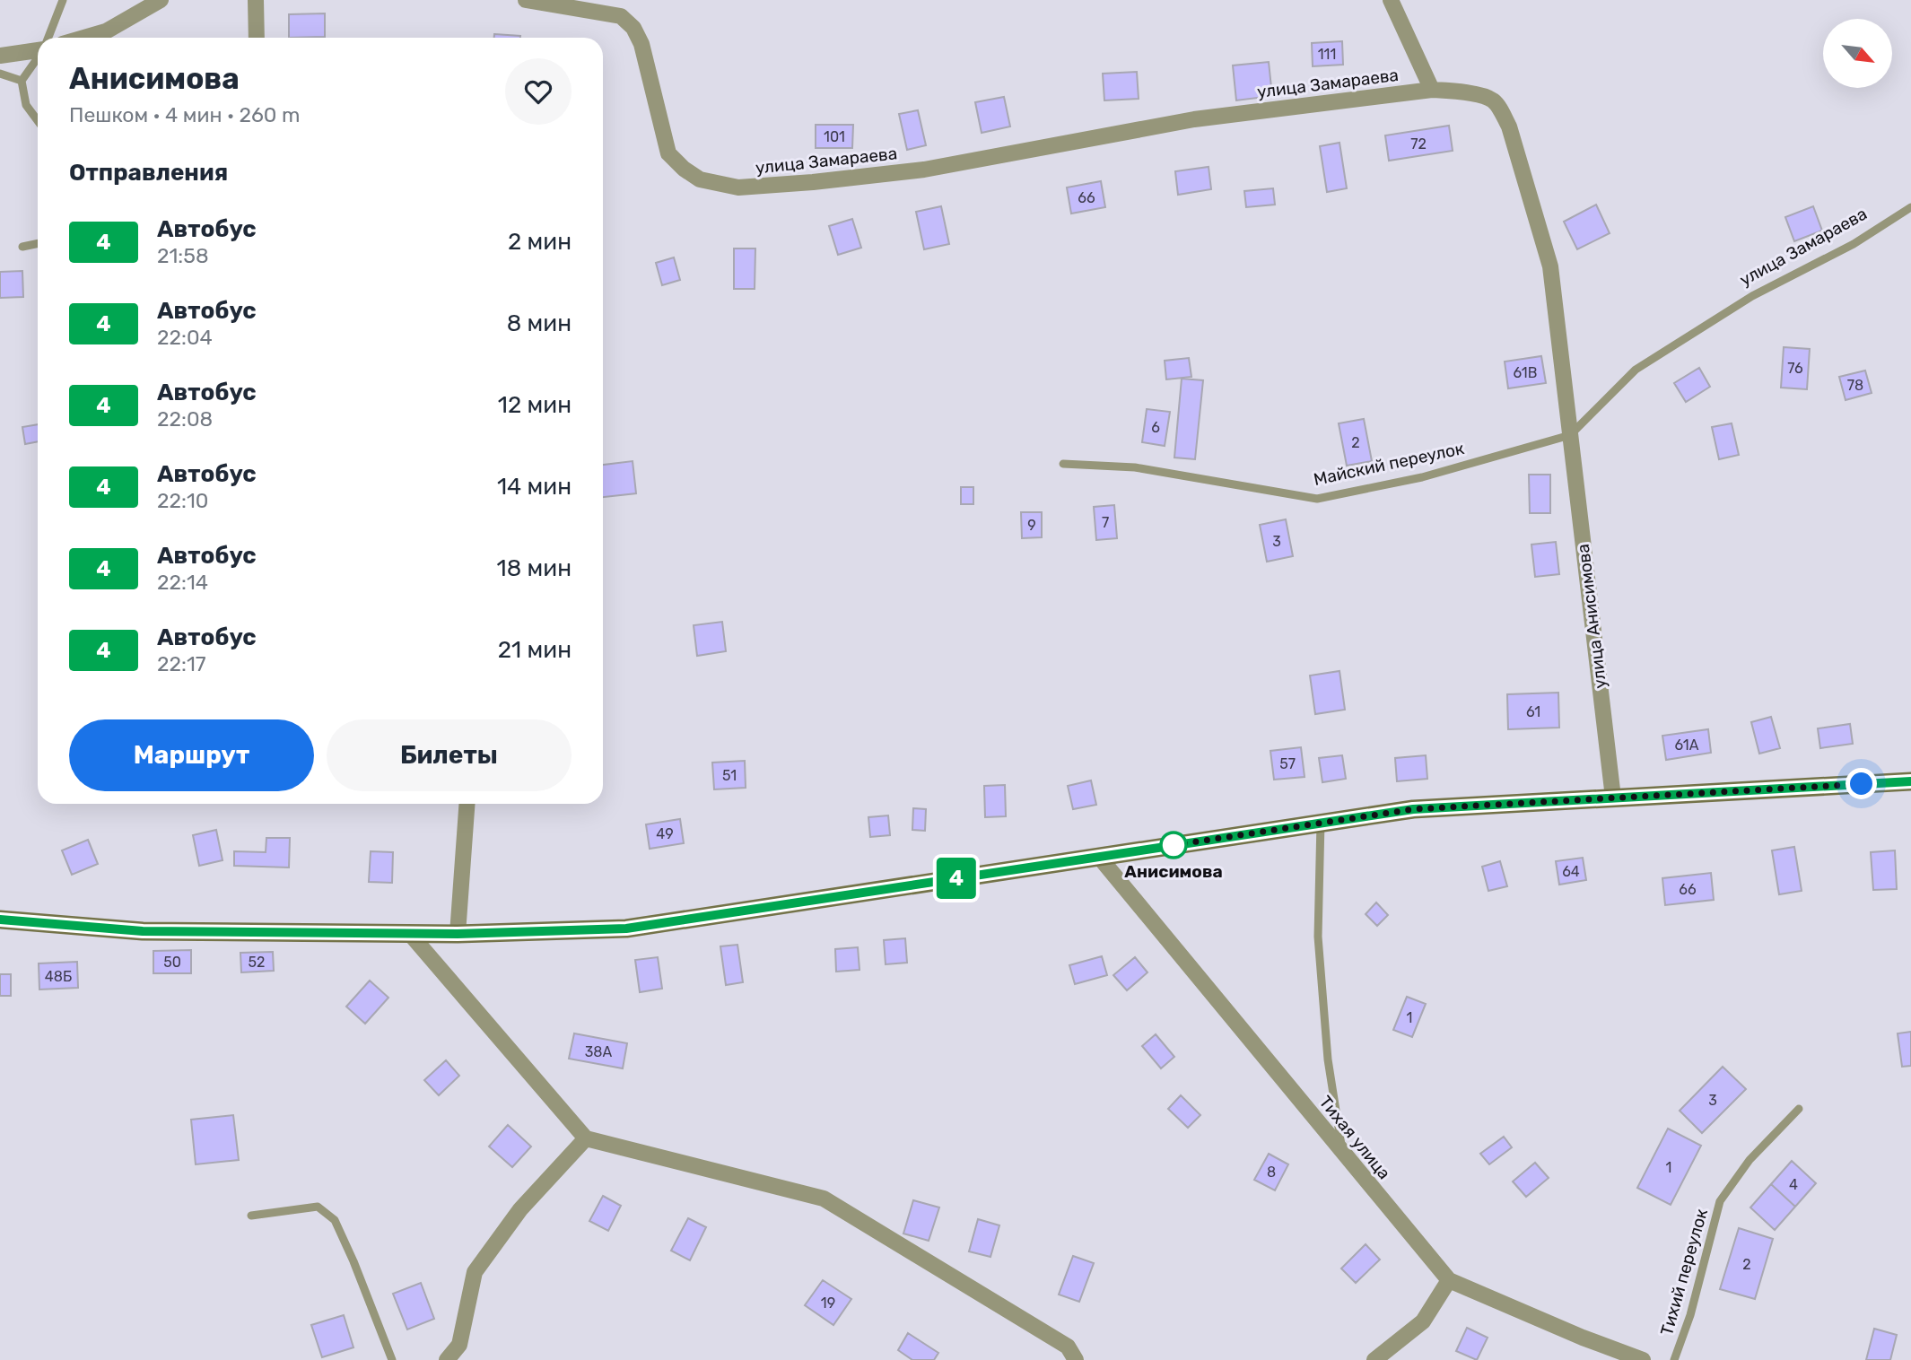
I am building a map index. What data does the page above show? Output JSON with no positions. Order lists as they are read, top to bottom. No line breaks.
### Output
{"streets":{"street":["улица Замараева","улица Анисимова","Тихая улица"],"lane":["Майский переулок","Тихий переулок"]},"crossings":[["улица Замараева","Майский переулок"],["улица Замараева","улица Анисимова"],["Майский переулок","улица Анисимова"]],"places":["Анисимова"],"lines":["bus line 4"],"house_numbers":["111","101","72","66","76","61В","78","6","2","7","9","3","61","61А","57","51","49","64","66","50","52","48Б","1","38А","3","1","8","4","2","19"],"north":"bottom right","page":{"on_map":"4","heading":[["Анисимова","Пешком · 4 мин · 260 m"],"Отправления"],"list":[{"mark":"4","name":"Автобус","note":"21:58","value":"2 мин"},{"mark":"4","name":"Автобус","note":"22:04","value":"8 мин"},{"mark":"4","name":"Автобус","note":"22:08","value":"12 мин"},{"mark":"4","name":"Автобус","note":"22:10","value":"14 мин"},{"mark":"4","name":"Автобус","note":"22:14","value":"18 мин"},{"mark":"4","name":"Автобус","note":"22:17","value":"21 мин"}],"buttons":["Маршрут","Билеты"]}}
